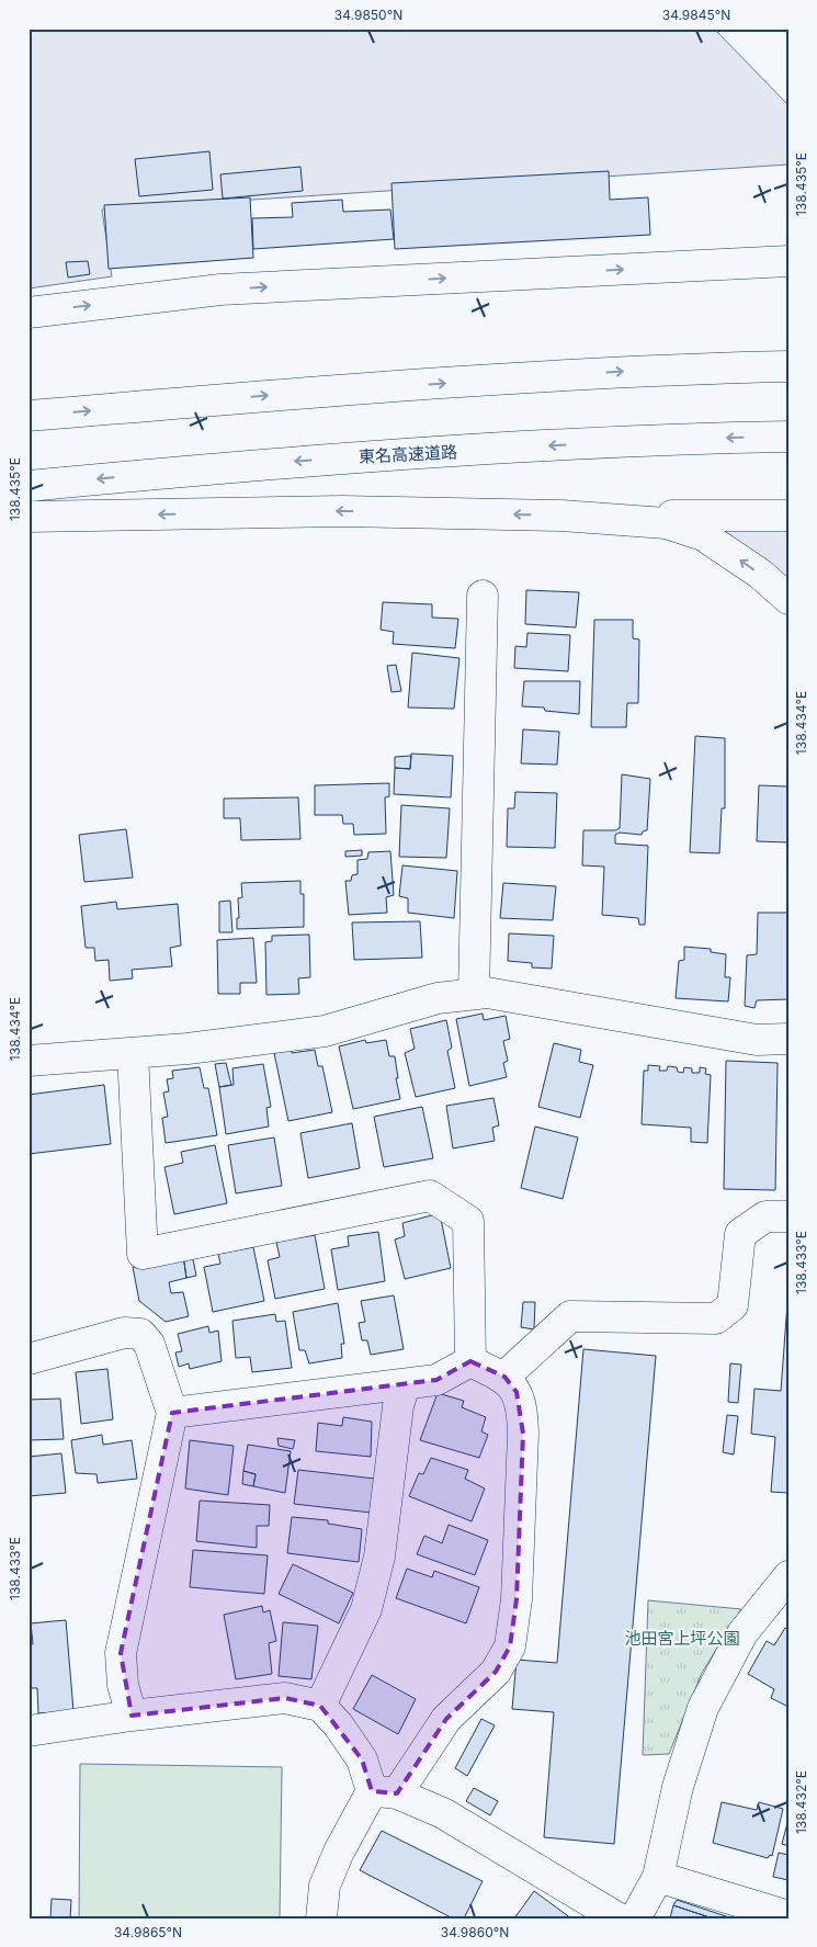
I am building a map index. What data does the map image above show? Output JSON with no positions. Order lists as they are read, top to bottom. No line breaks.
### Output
{"streets":{"main road":["東名高速道路"]},"parks":["池田宮上坪公園"],"coordinates":["34.9850°N","34.9845°N","138.435°E","138.434°E","138.433°E","138.432°E","34.9865°N","34.9860°N"]}
